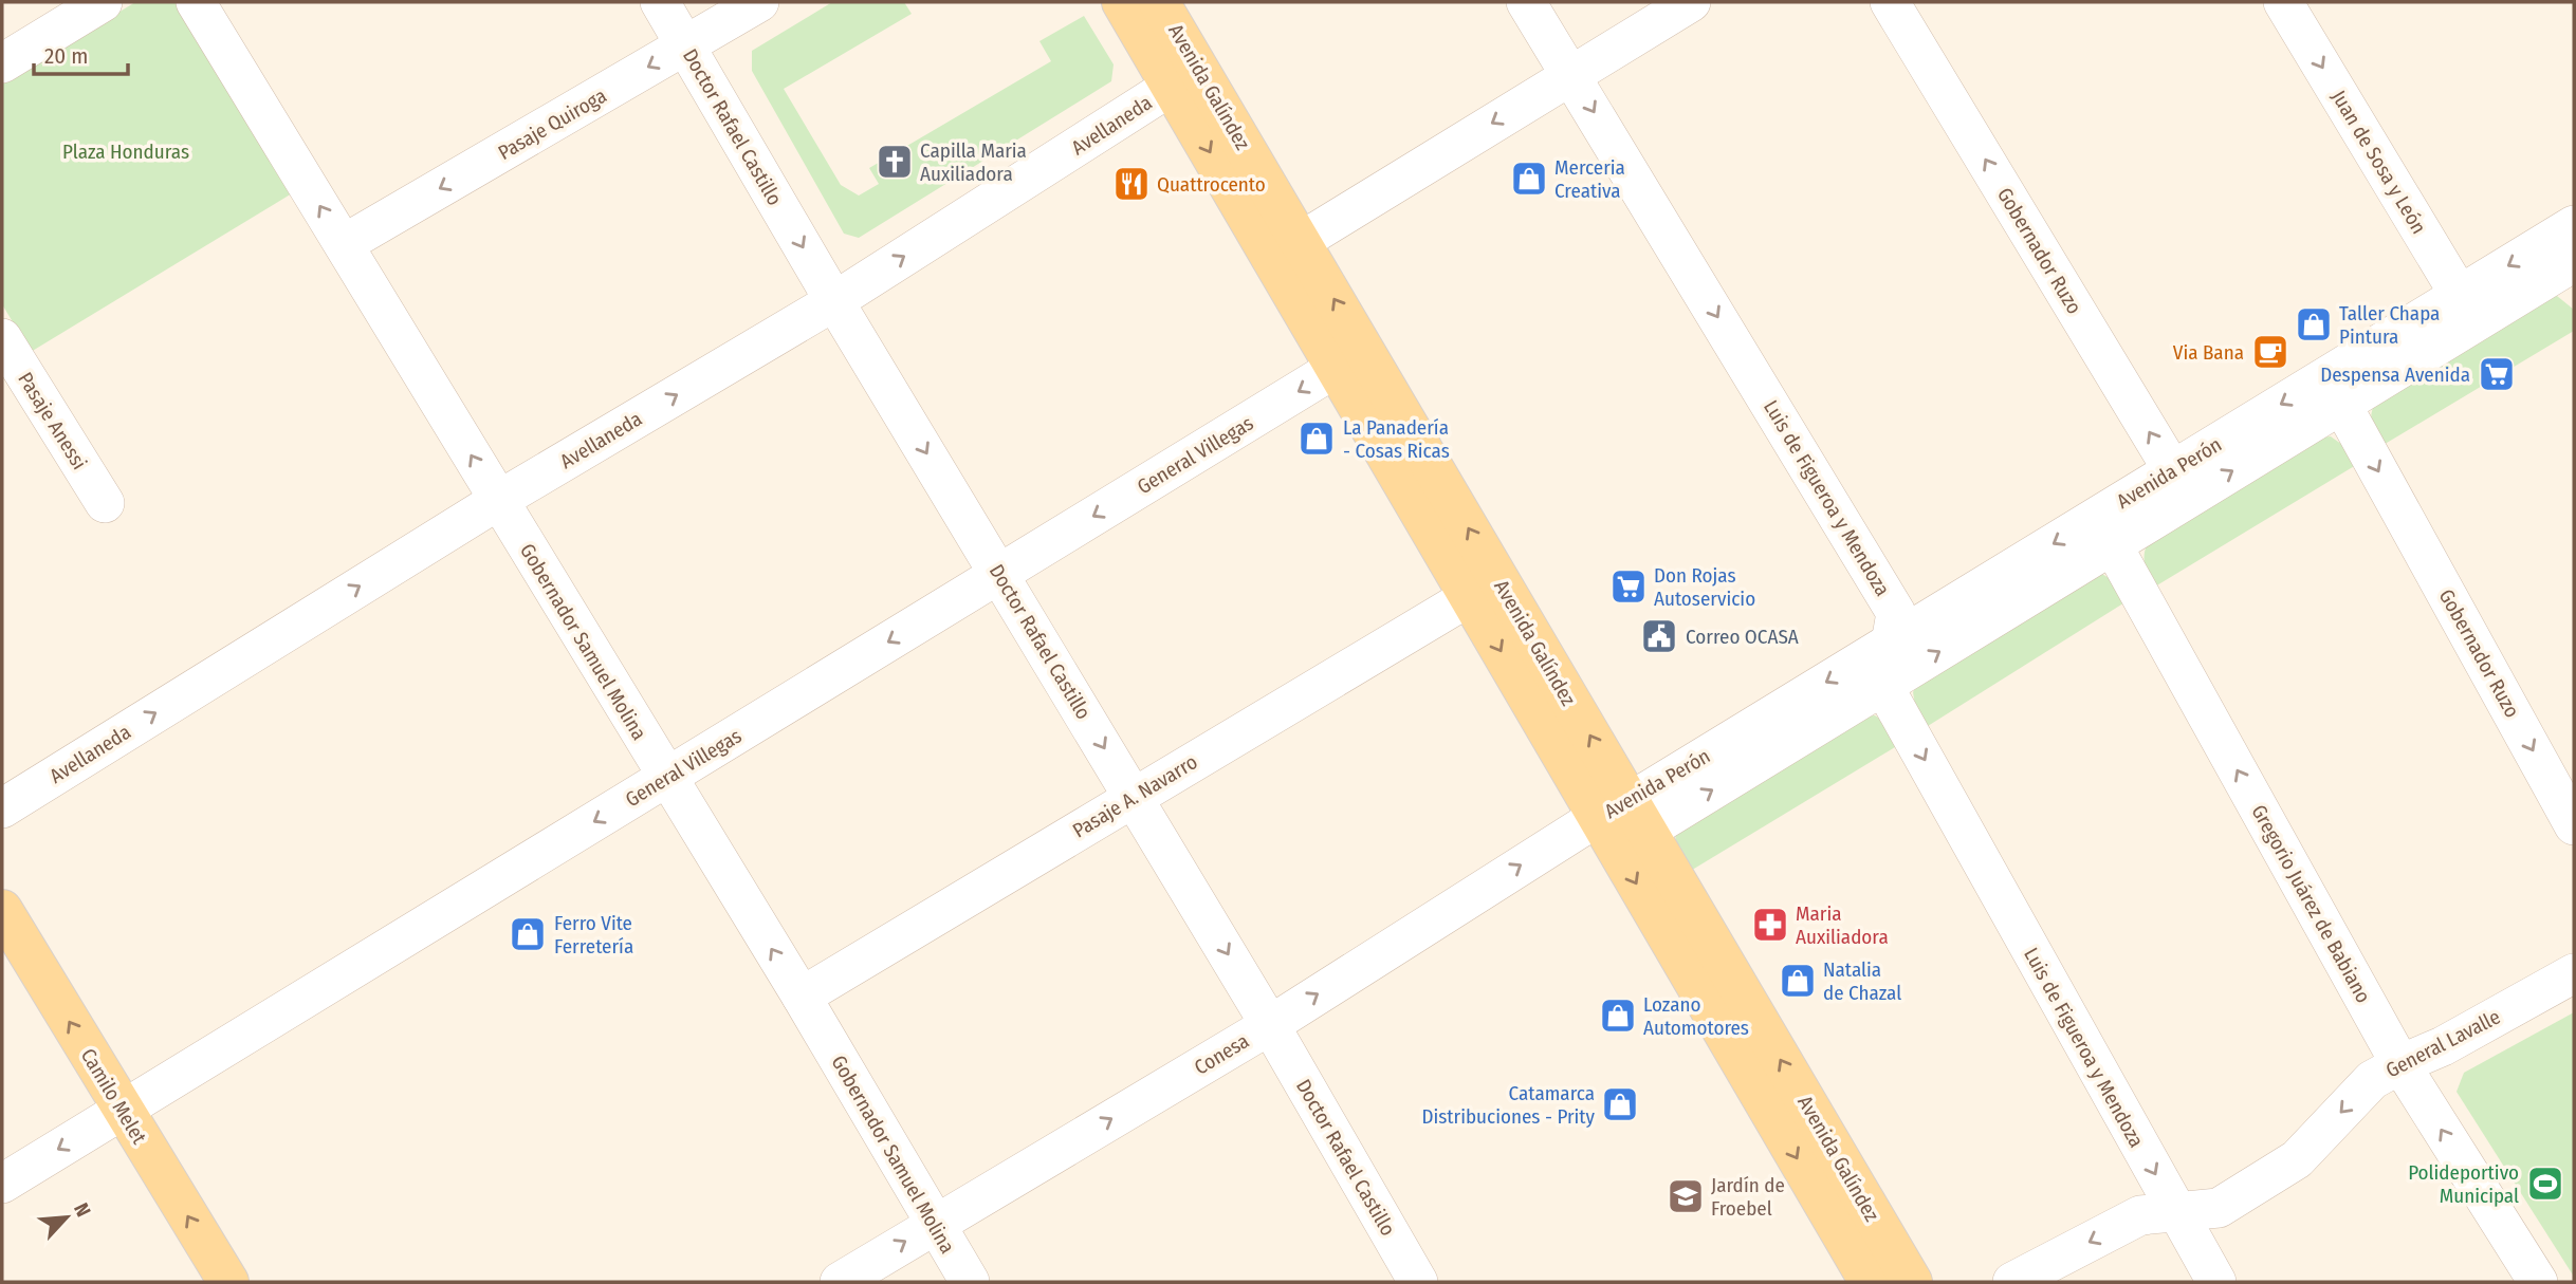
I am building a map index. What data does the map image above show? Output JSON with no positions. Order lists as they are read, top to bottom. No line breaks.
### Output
{"streets":{"main road":["Avenida Galíndez","Camilo Melet"],"street":["Pasaje Quiroga","Avellaneda","Doctor Rafael Castillo","Juan de Sosa y León","Gobernador Ruzo","Pasaje Anessi","General Villegas","Avenida Perón","Luis de Figueroa y Mendoza","Gobernador Samuel Molina","Pasaje A. Navarro","Gregorio Juárez de Babiano","General Lavalle","Conesa"]},"crossings":[["Avenida Galíndez","Avellaneda"],["Avenida Galíndez","General Villegas"],["Avenida Galíndez","Avenida Perón"],["Avenida Galíndez","Pasaje A. Navarro"],["Avenida Galíndez","Conesa"],["Pasaje Quiroga","Doctor Rafael Castillo"],["Pasaje Quiroga","Gobernador Samuel Molina"],["Avellaneda","Doctor Rafael Castillo"],["Avellaneda","Gobernador Samuel Molina"],["Doctor Rafael Castillo","General Villegas"],["Doctor Rafael Castillo","Pasaje A. Navarro"],["Doctor Rafael Castillo","Conesa"],["Juan de Sosa y León","Avenida Perón"],["Gobernador Ruzo","Avenida Perón"],["General Villegas","Gobernador Samuel Molina"],["General Villegas","Camilo Melet"],["Avenida Perón","Luis de Figueroa y Mendoza"],["Avenida Perón","Gregorio Juárez de Babiano"],["Avenida Perón","Conesa"],["Luis de Figueroa y Mendoza","General Lavalle"],["Gobernador Samuel Molina","Pasaje A. Navarro"],["Gobernador Samuel Molina","Conesa"],["Gregorio Juárez de Babiano","General Lavalle"]],"one_way":["Pasaje Quiroga","Avellaneda","Doctor Rafael Castillo","Juan de Sosa y León","General Villegas","Luis de Figueroa y Mendoza","Gobernador Samuel Molina","Gregorio Juárez de Babiano","General Lavalle","Conesa","Camilo Melet"],"parks":["Plaza Honduras"],"places":{"church":["Capilla Maria Auxiliadora"],"shop":["Merceria Creativa","Taller Chapa Pintura","La Panadería - Cosas Ricas","Ferro Vite Ferretería","Natalia de Chazal","Lozano Automotores","Catamarca Distribuciones - Prity"],"restaurant":["Quattrocento"],"cafe":["Via Bana"],"supermarket":["Despensa Avenida","Don Rojas Autoservicio"],"public building":["Correo OCASA"],"pharmacy":["Maria Auxiliadora"],"sports":["Polideportivo Municipal"],"school or university":["Jardín de Froebel"]},"scale_bar":"20 m","north":"top right"}
